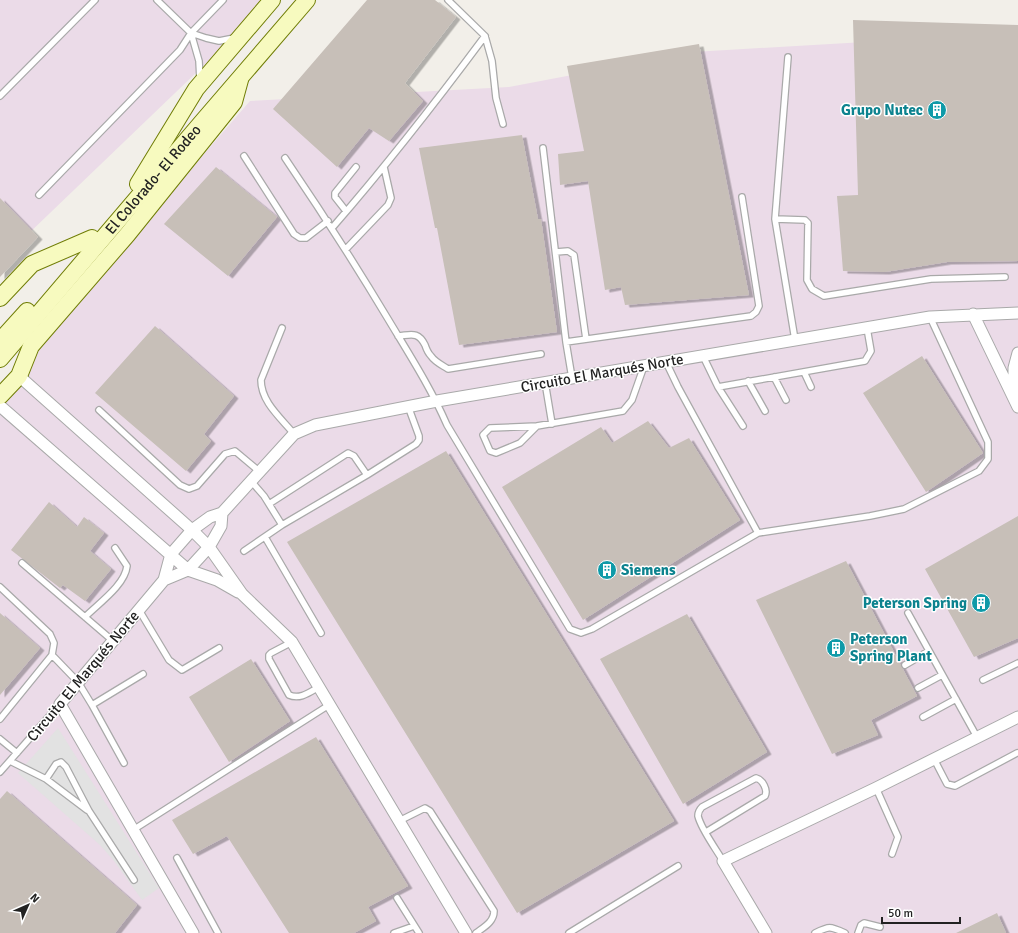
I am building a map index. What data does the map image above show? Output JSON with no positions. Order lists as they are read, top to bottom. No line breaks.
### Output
{"streets":{"main road":["El Colorado- El Rodeo"],"street":["Circuito El Marqués Norte"]},"places":{"building":["Grupo Nutec","Siemens","Peterson Spring","Peterson Spring Plant"]},"scale_bar":"50 m","north":"top right"}
